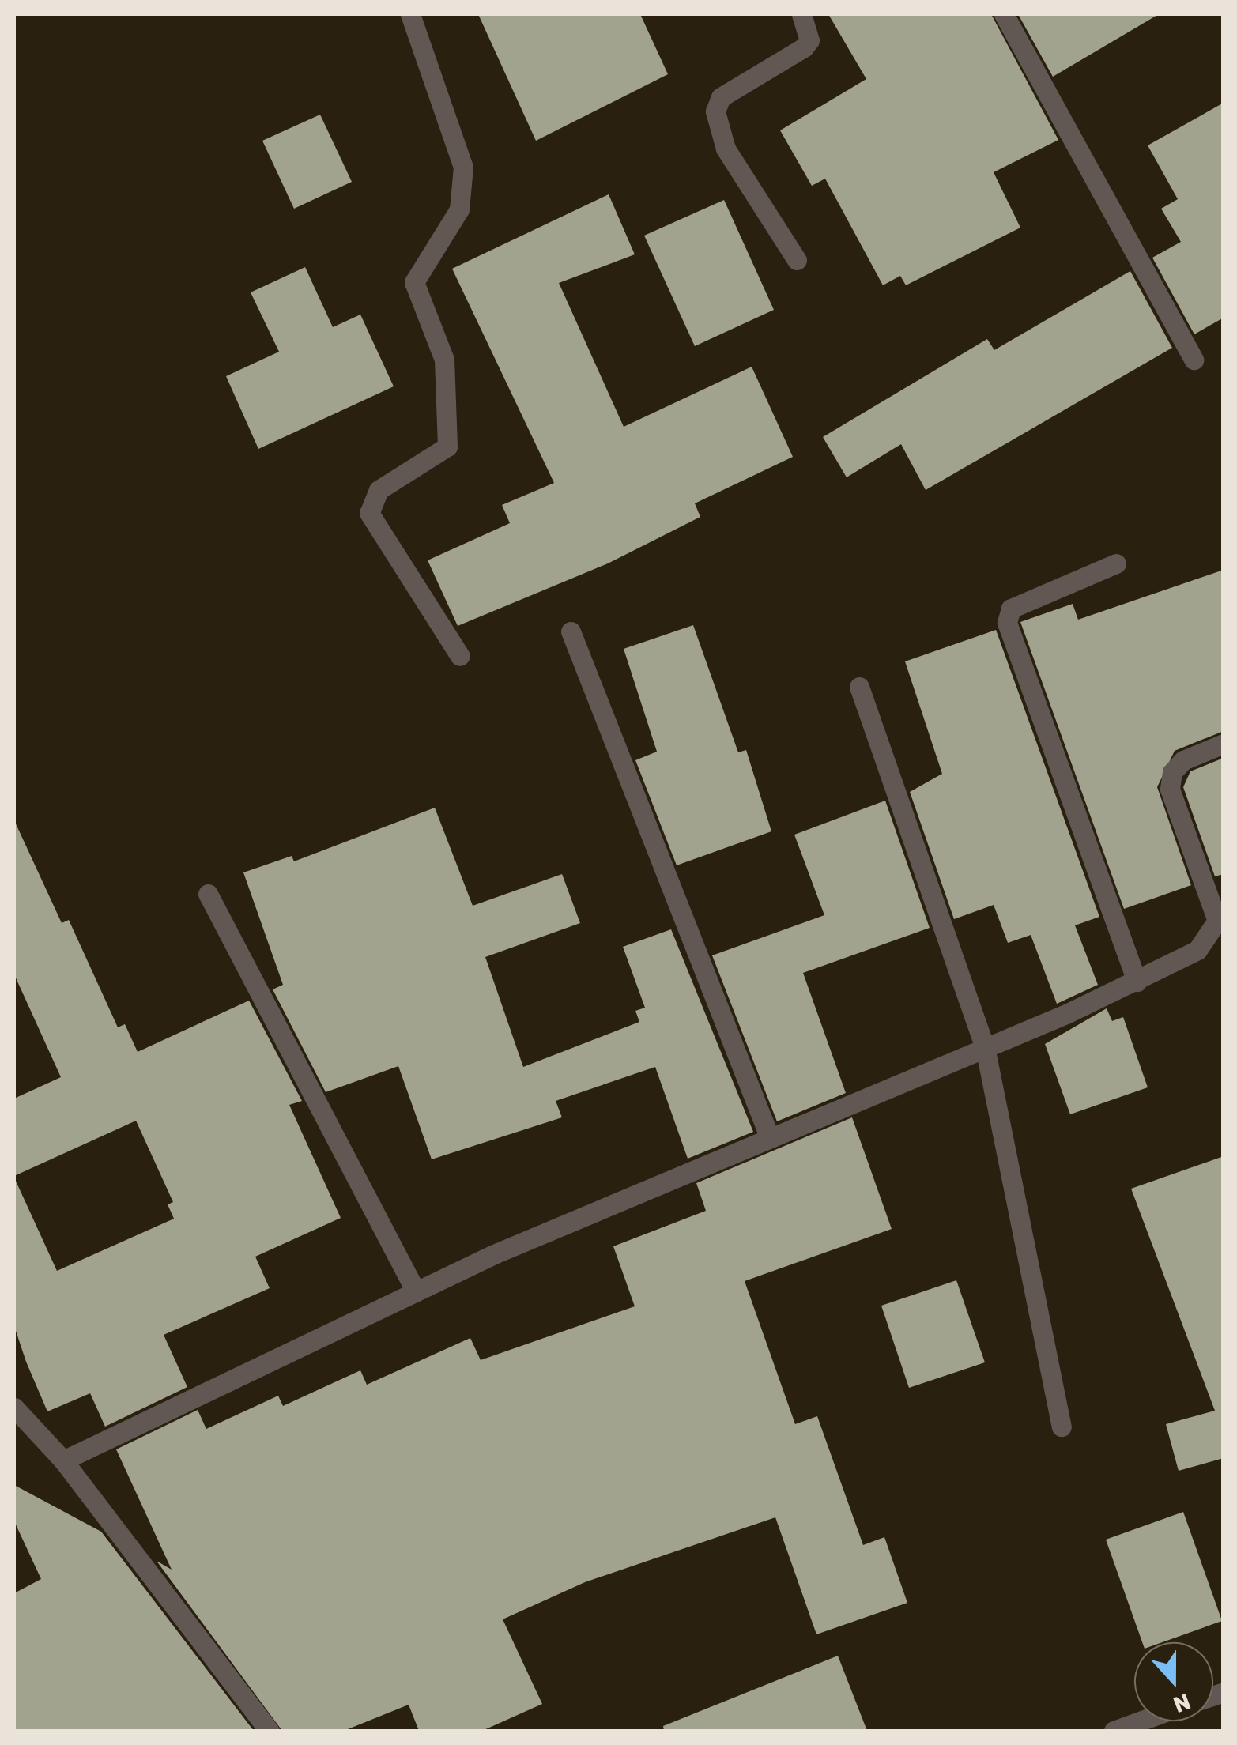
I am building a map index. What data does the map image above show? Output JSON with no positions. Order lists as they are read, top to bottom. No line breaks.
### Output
{"north":"bottom"}
